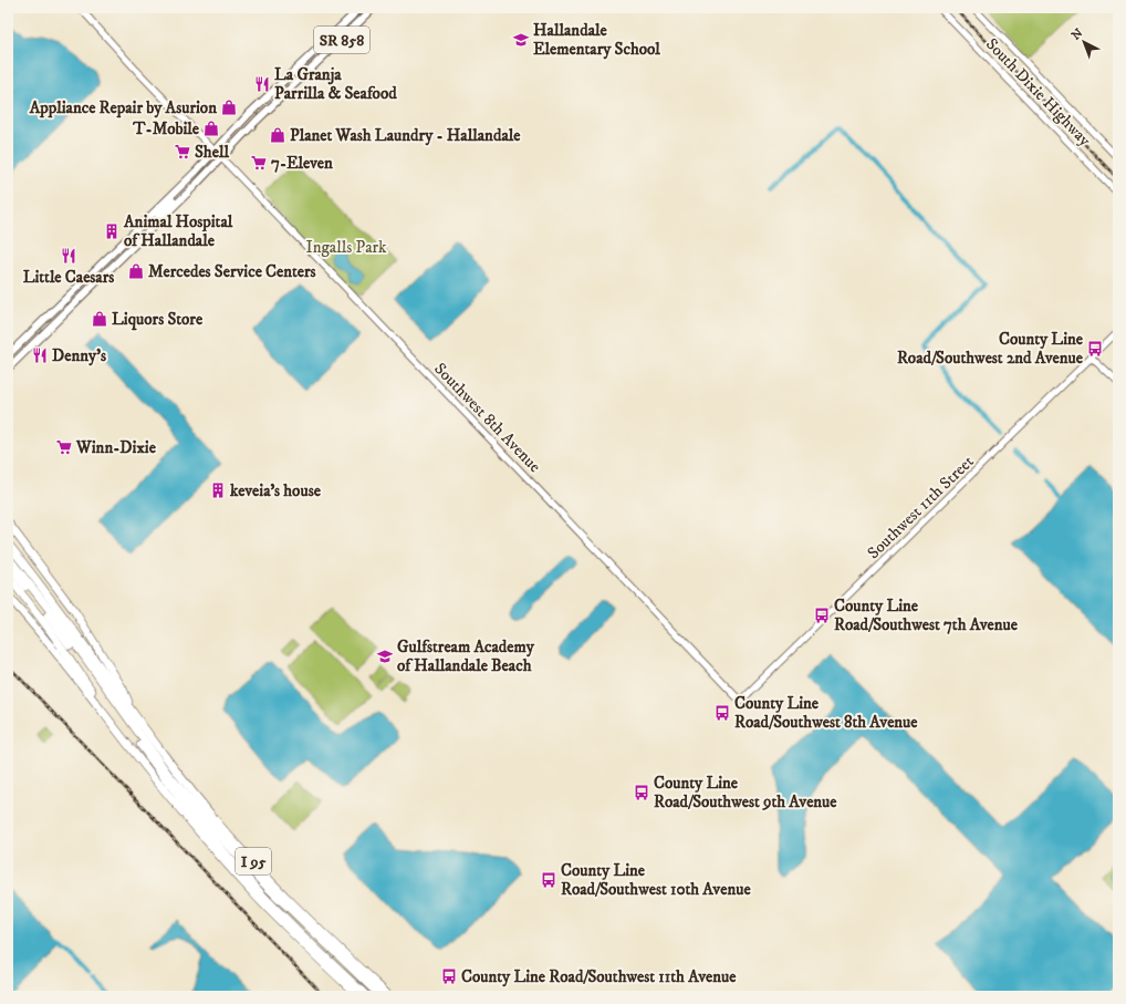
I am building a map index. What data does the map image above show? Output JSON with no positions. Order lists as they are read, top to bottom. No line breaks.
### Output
{"streets":{"highway":["I 95"],"main road":["SR 858"],"street":["South Dixie Highway","Southwest 8th Avenue","Southwest 11th Street"]},"crossings":[["SR 858","Southwest 8th Avenue"],["Southwest 8th Avenue","Southwest 11th Street"]],"parks":["Ingalls Park"],"places":{"school or university":["Hallandale Elementary School","Gulfstream Academy of Hallandale Beach"],"restaurant":["La Granja Parrilla & Seafood","Little Caesars","Denny's"],"shop":["Appliance Repair by Asurion","T-Mobile","Planet Wash Laundry - Hallandale","Mercedes Service Centers","Liquors Store"],"supermarket":["Shell","7-Eleven","Winn-Dixie"],"building":["Animal Hospital of Hallandale","keveia's house"],"bus stop":["County Line Road/Southwest 2nd Avenue","County Line Road/Southwest 7th Avenue","County Line Road/Southwest 8th Avenue","County Line Road/Southwest 9th Avenue","County Line Road/Southwest 10th Avenue","County Line Road/Southwest 11th Avenue"]},"north":"top left"}
